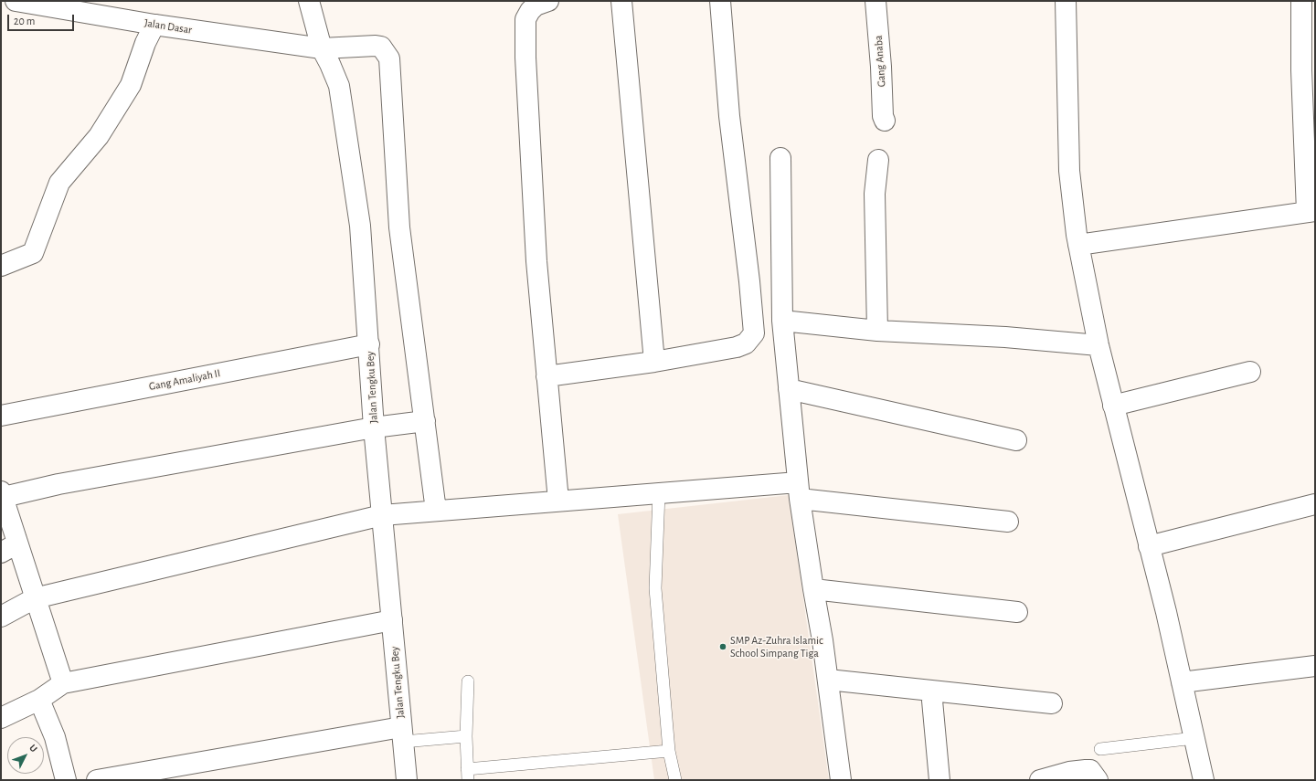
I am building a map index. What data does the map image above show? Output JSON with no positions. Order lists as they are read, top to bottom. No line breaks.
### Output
{"streets":{"street":["Jalan Dasar","Gang Anaba","Gang Amaliyah II","Jalan Tengku Bey"]},"crossings":[["Jalan Dasar","Jalan Tengku Bey"],["Gang Amaliyah II","Jalan Tengku Bey"]],"places":["SMP Az-Zuhra Islamic School Simpang Tiga"],"scale_bar":"20 m","north":"top right"}
